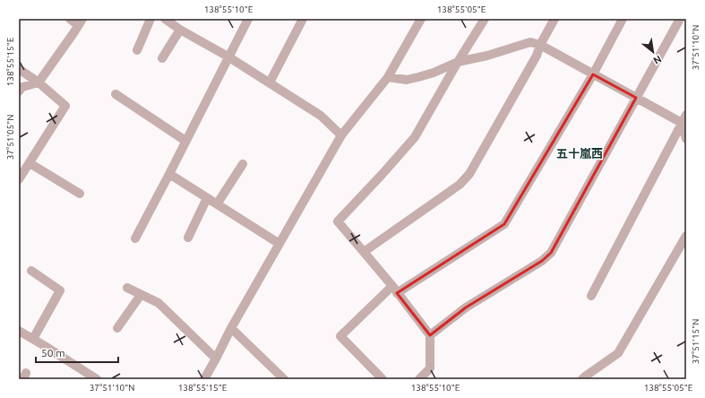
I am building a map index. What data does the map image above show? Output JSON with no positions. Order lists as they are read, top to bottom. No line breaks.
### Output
{"districts":["五十嵐西"],"scale_bar":"50 m","north":"bottom right","coordinates":["138°55'10\"E","138°55'05\"E","37°51'10\"N","138°55'15\"E","37°51'05\"N","37°51'15\"N"]}
